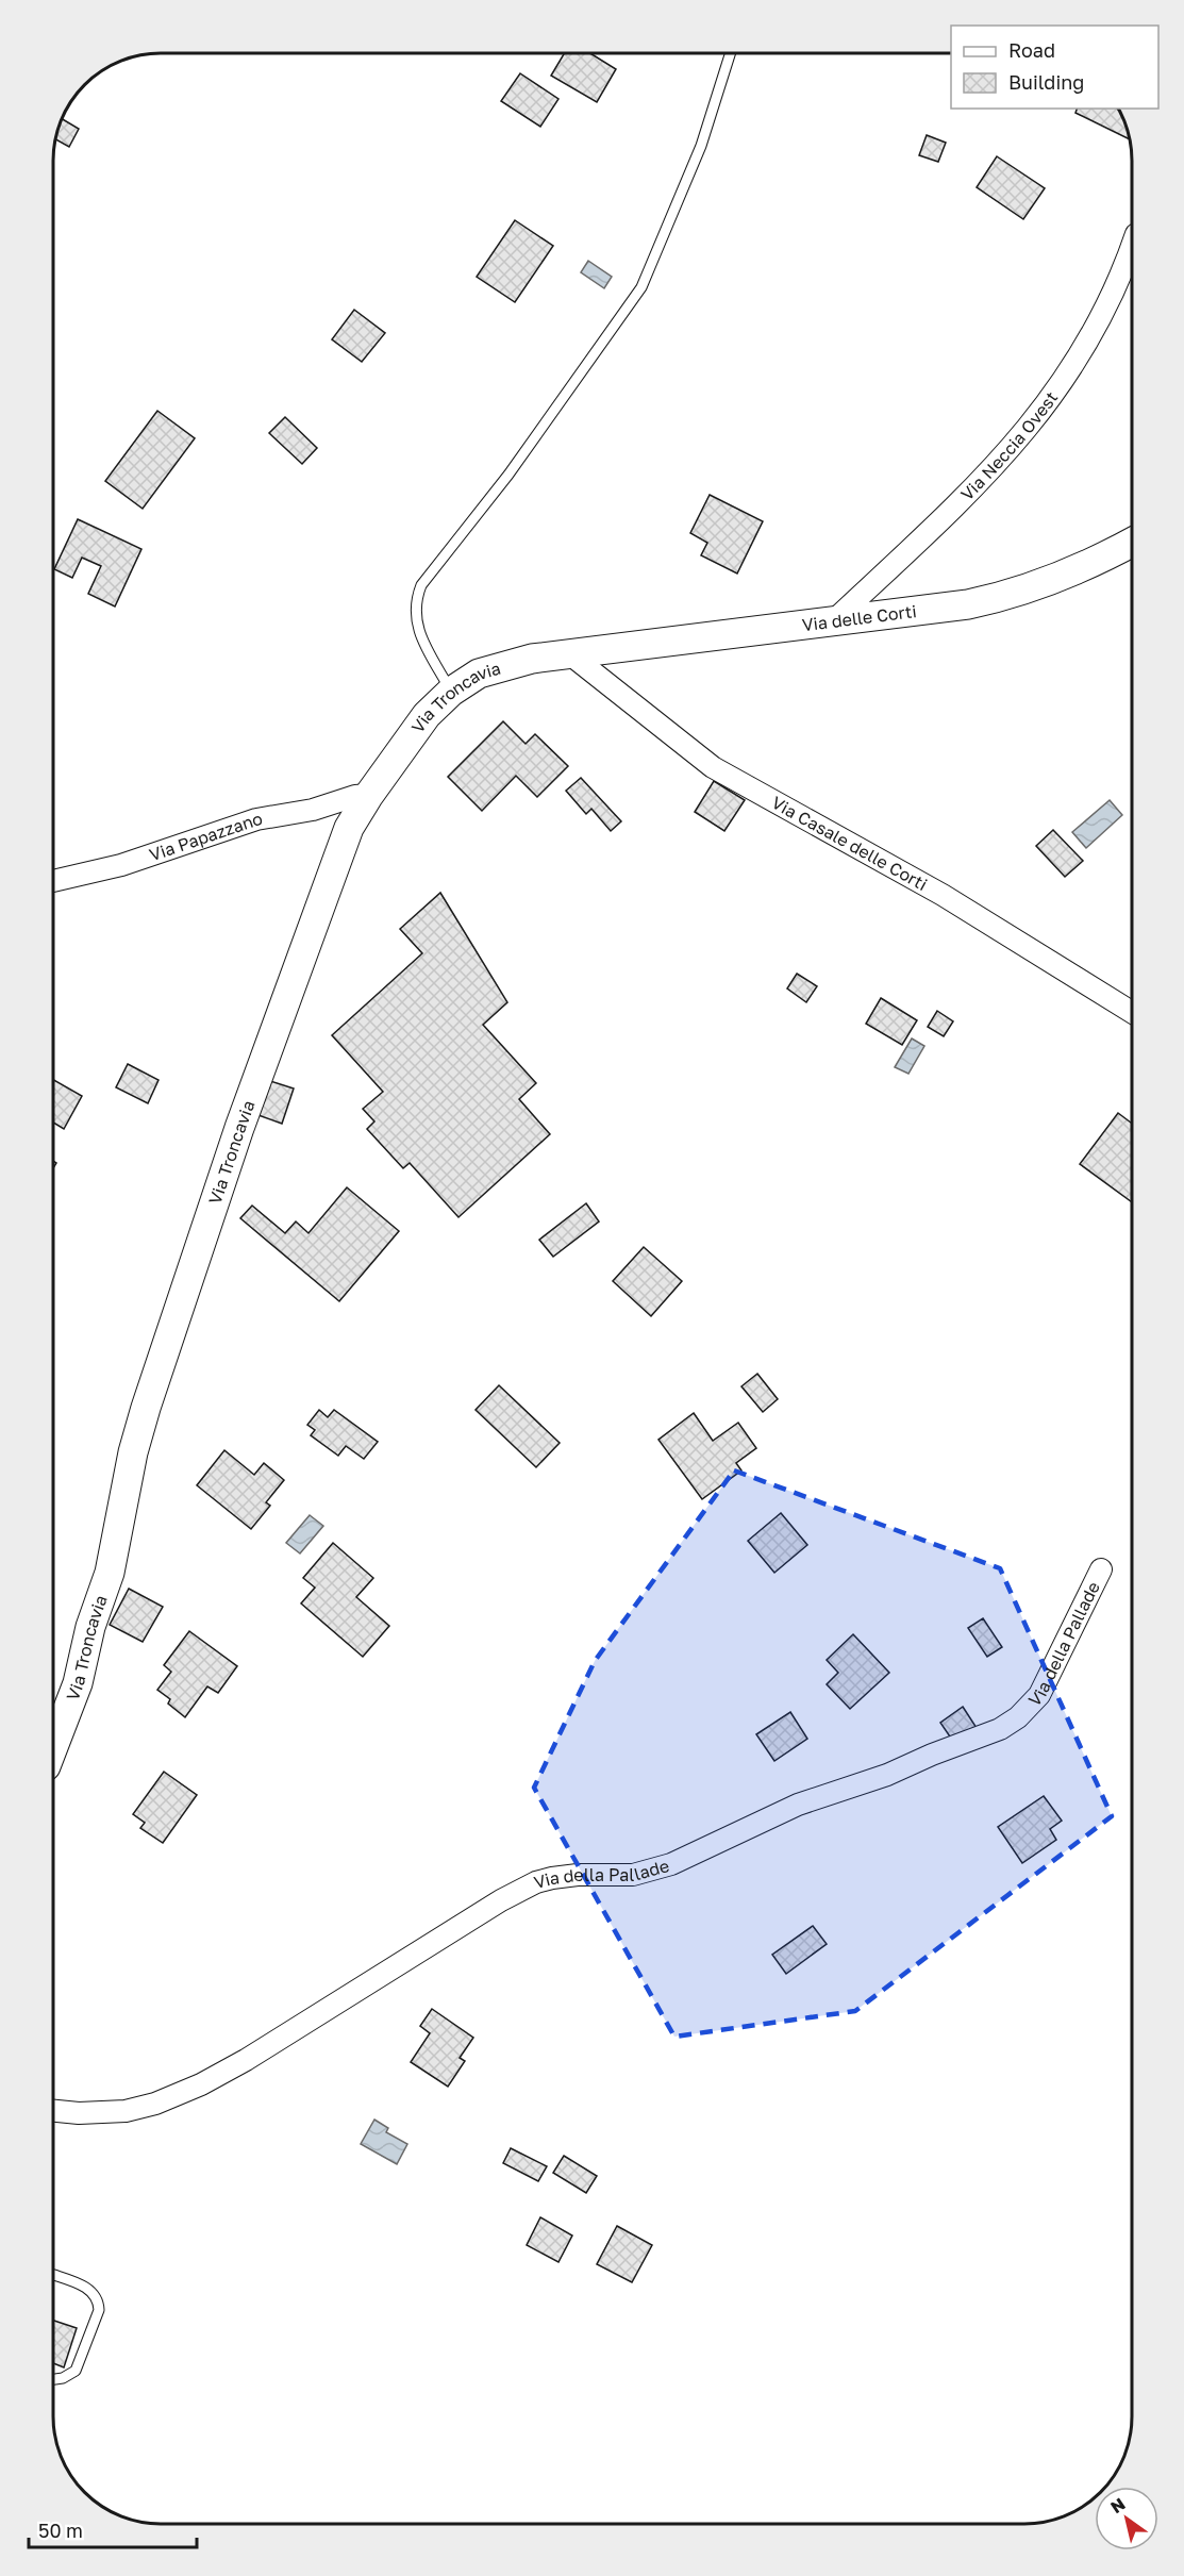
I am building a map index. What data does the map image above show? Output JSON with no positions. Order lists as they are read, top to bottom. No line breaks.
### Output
{"streets":{"street":["Via Neccia Ovest","Via delle Corti","Via Troncavia","Via Papazzano","Via Casale delle Corti","Via della Pallade"]},"crossings":[["Via Neccia Ovest","Via delle Corti"],["Via delle Corti","Via Troncavia"],["Via delle Corti","Via Casale delle Corti"],["Via Troncavia","Via Papazzano"],["Via Troncavia","Via Casale delle Corti"]],"legend":["Road","Building"],"scale_bar":"50 m","north":"top left"}
